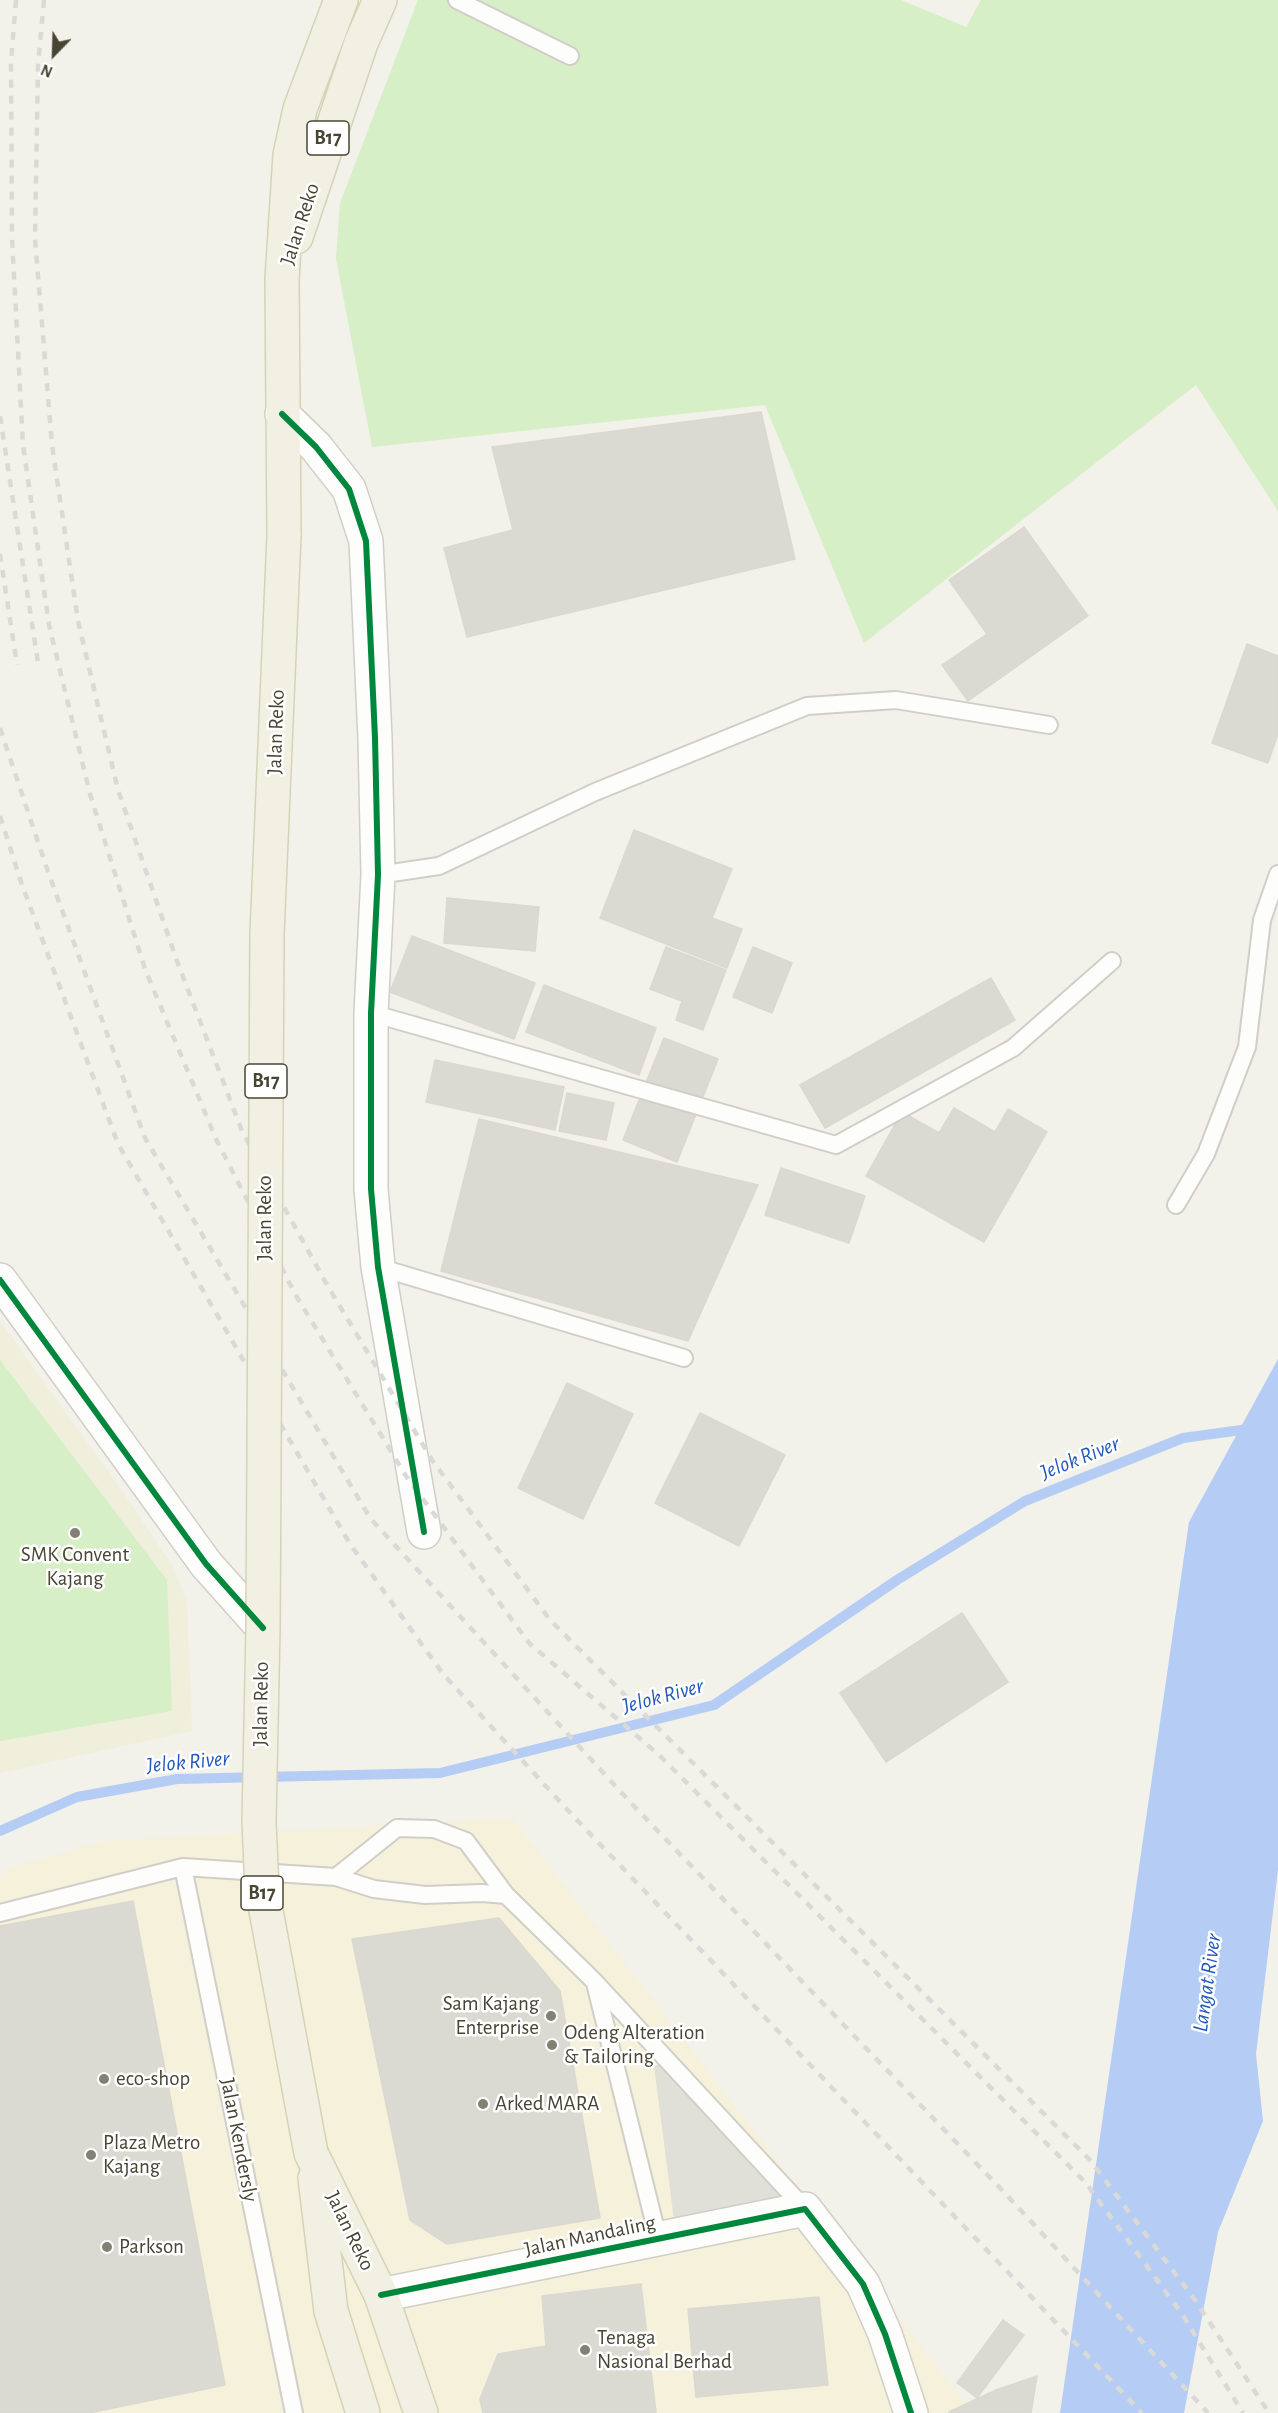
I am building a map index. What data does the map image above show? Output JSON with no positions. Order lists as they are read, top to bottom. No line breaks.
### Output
{"streets":{"main road":["B17","Jalan Reko"],"street":["Jalan Mandaling"],"lane":["Jalan Kendersly"]},"crossings":[["Jalan Reko","Jalan Mandaling"]],"water":["Jelok River","Langat River"],"places":["SMK Convent Kajang","Sam Kajang Enterprise","Odeng Alteration & Tailoring","eco-shop","Arked MARA","Plaza Metro Kajang","Parkson","Tenaga Nasional Berhad"],"north":"bottom left"}
